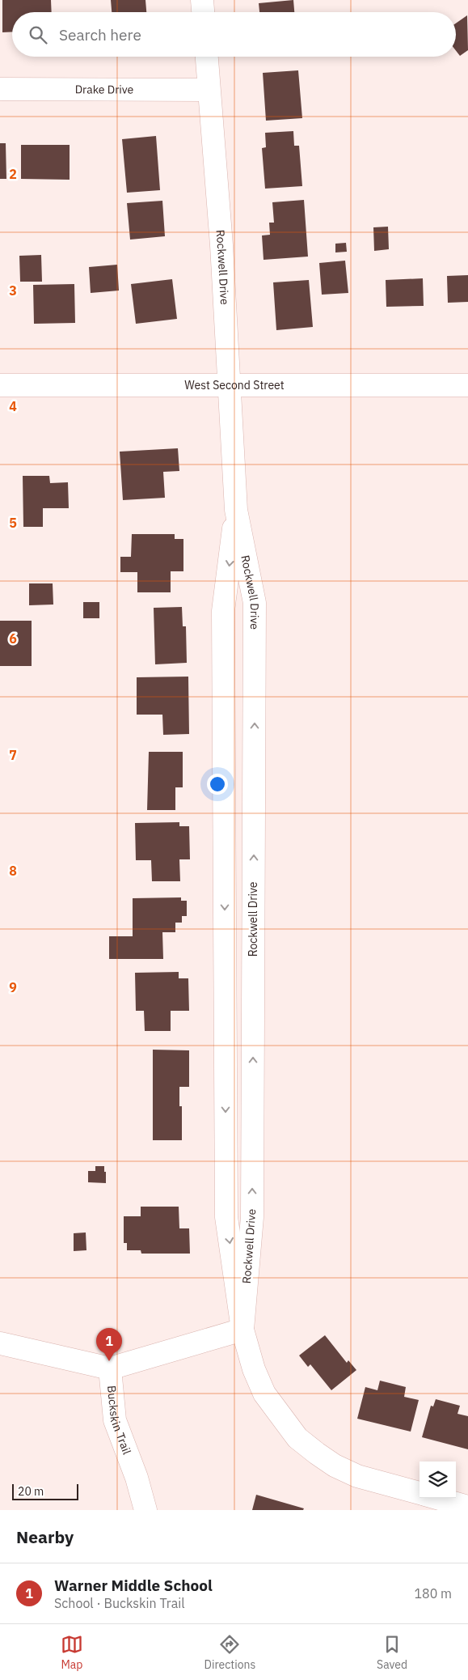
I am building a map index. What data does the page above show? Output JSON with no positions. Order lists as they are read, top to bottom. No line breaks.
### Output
{"streets":{"street":["Drake Drive","Rockwell Drive","West Second Street","Buckskin Trail"]},"crossings":[["Drake Drive","Rockwell Drive"],["Rockwell Drive","West Second Street"]],"scale_bar":"20 m","page":{"search":"Search here","pins":"1","scale":"20 m","heading":"Nearby","list":[{"mark":"1","name":"Warner Middle School","note":"School · Buckskin Trail","value":"180 m"}],"nav":["Map","Directions","Saved"]},"grid":{"rows":["2","3","4","5","6","7","8","9"]}}
